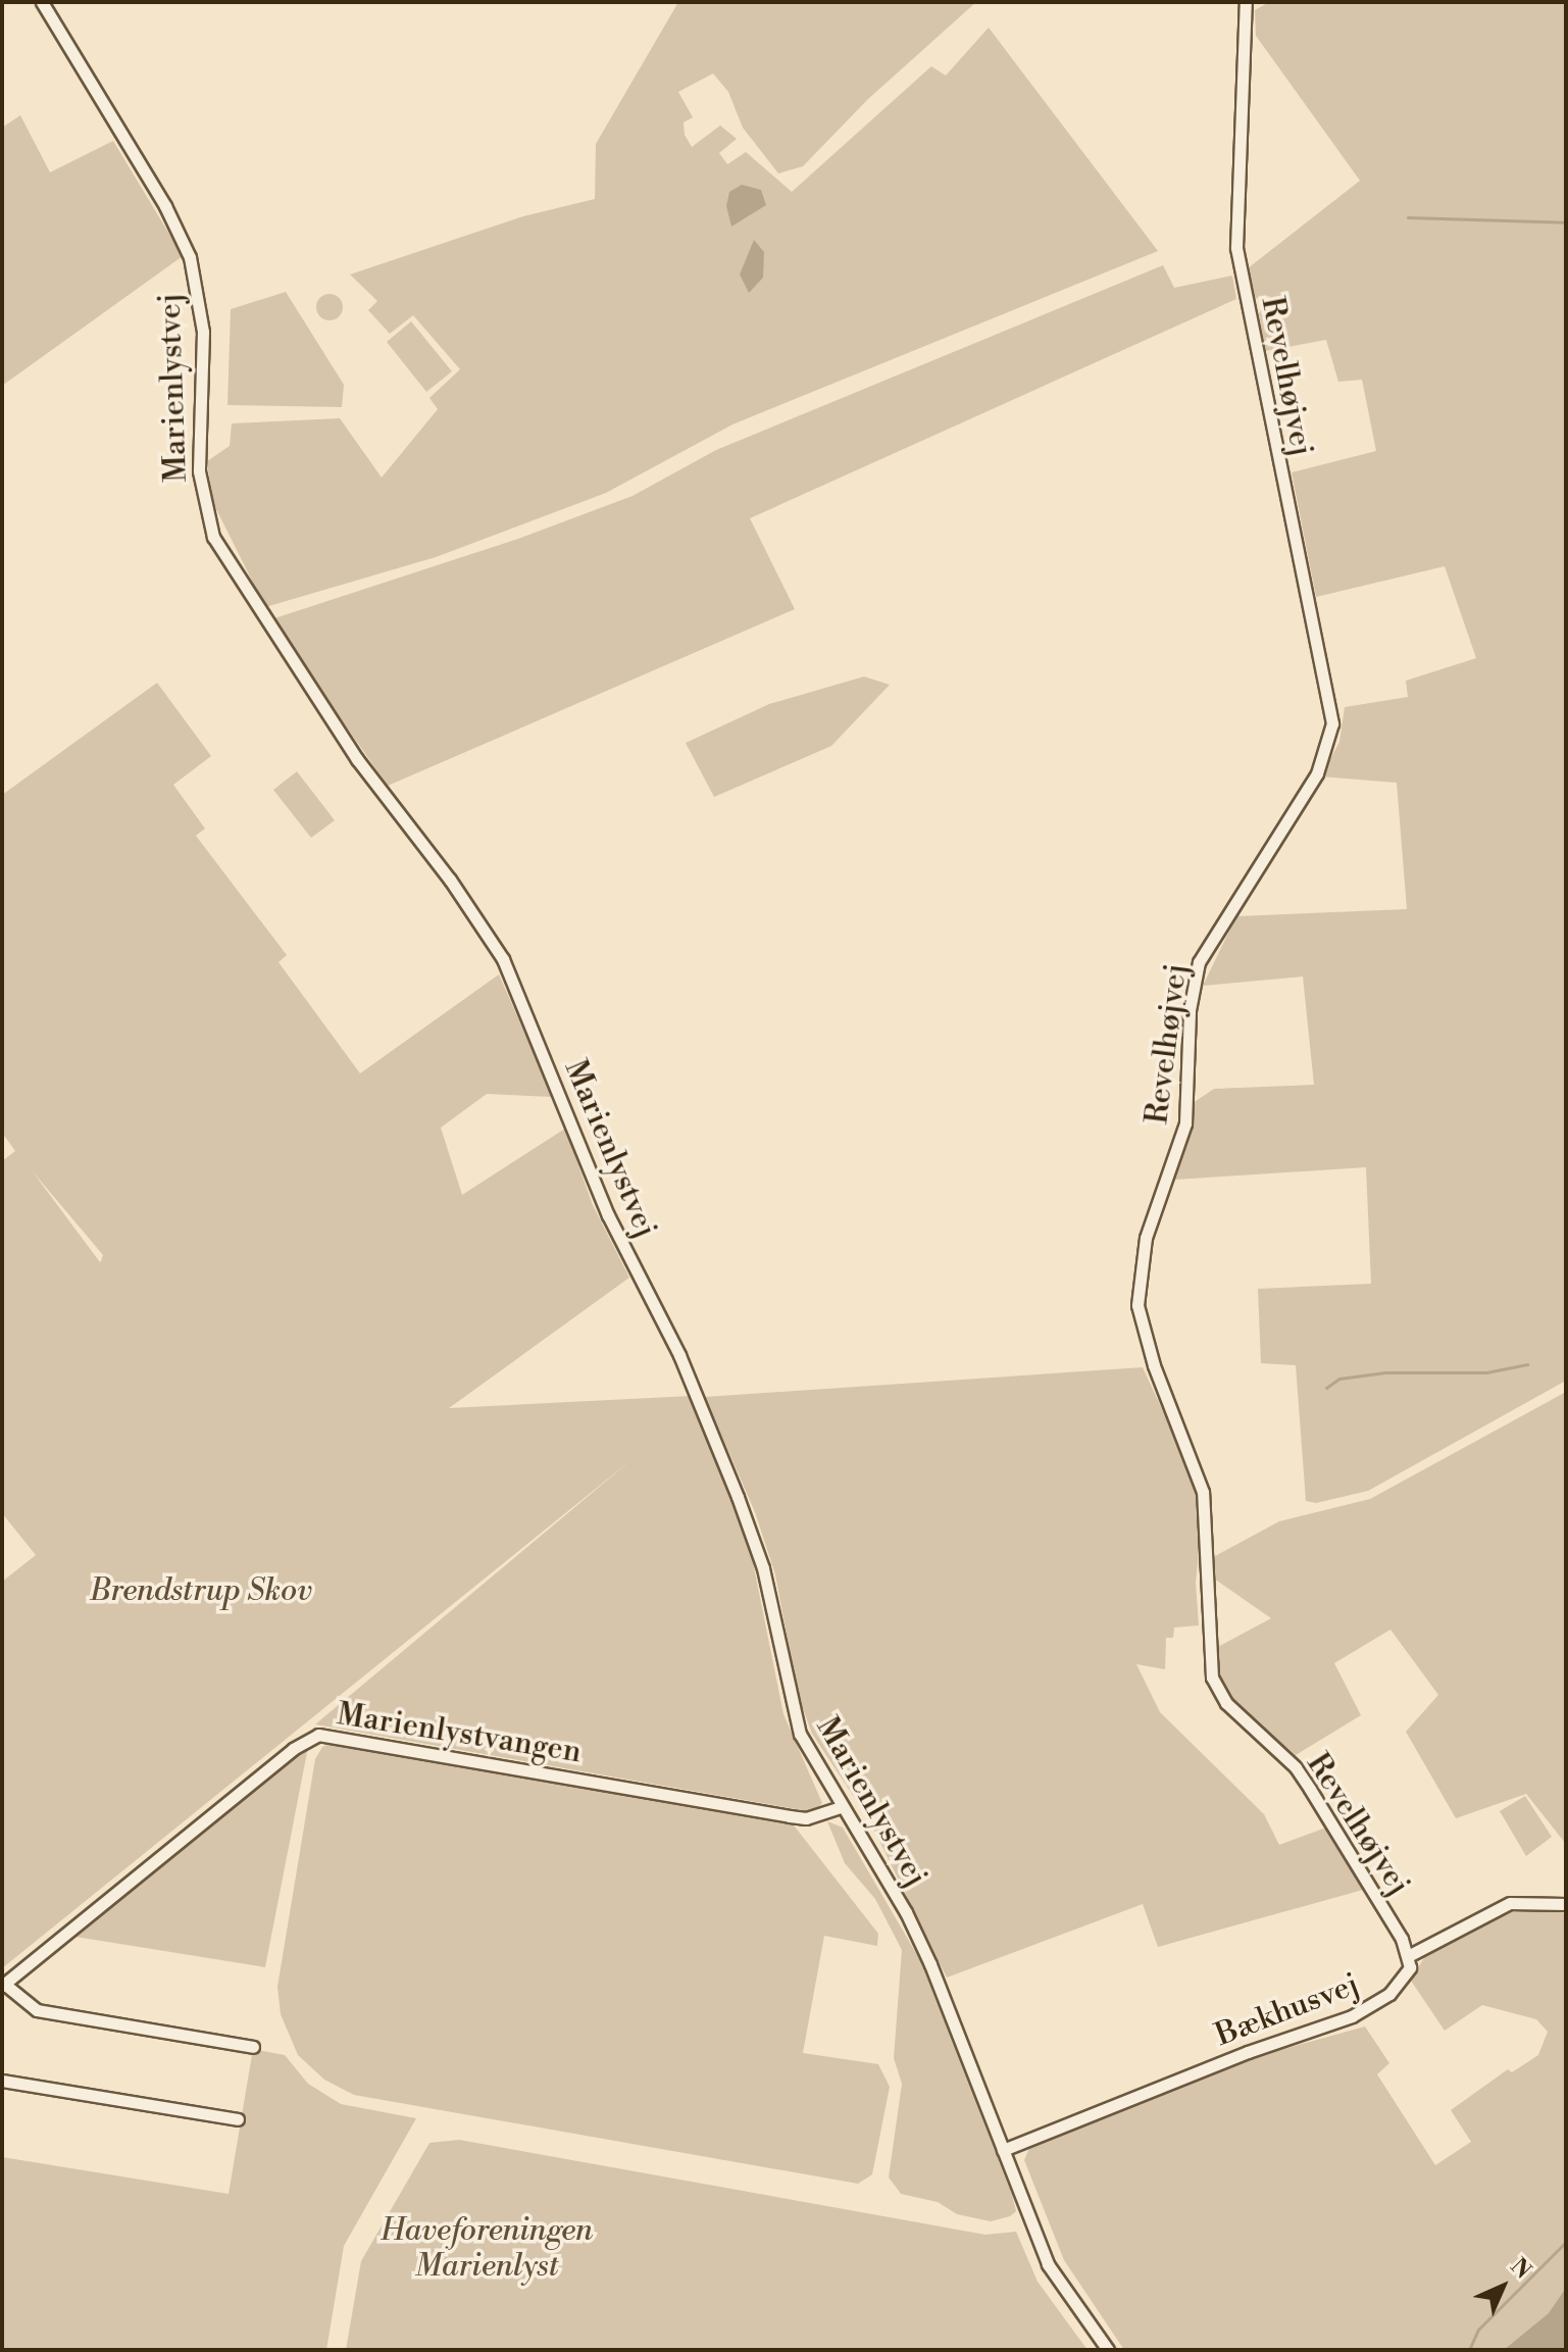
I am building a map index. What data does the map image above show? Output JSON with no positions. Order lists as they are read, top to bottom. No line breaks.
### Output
{"streets":{"street":["Revelhøjvej","Marienlystvej","Marienlystvangen","Bækhusvej"]},"crossings":[["Revelhøjvej","Bækhusvej"],["Marienlystvej","Marienlystvangen"],["Marienlystvej","Bækhusvej"]],"parks":["Brendstrup Skov","Haveforeningen Marienlyst"],"north":"top right"}
